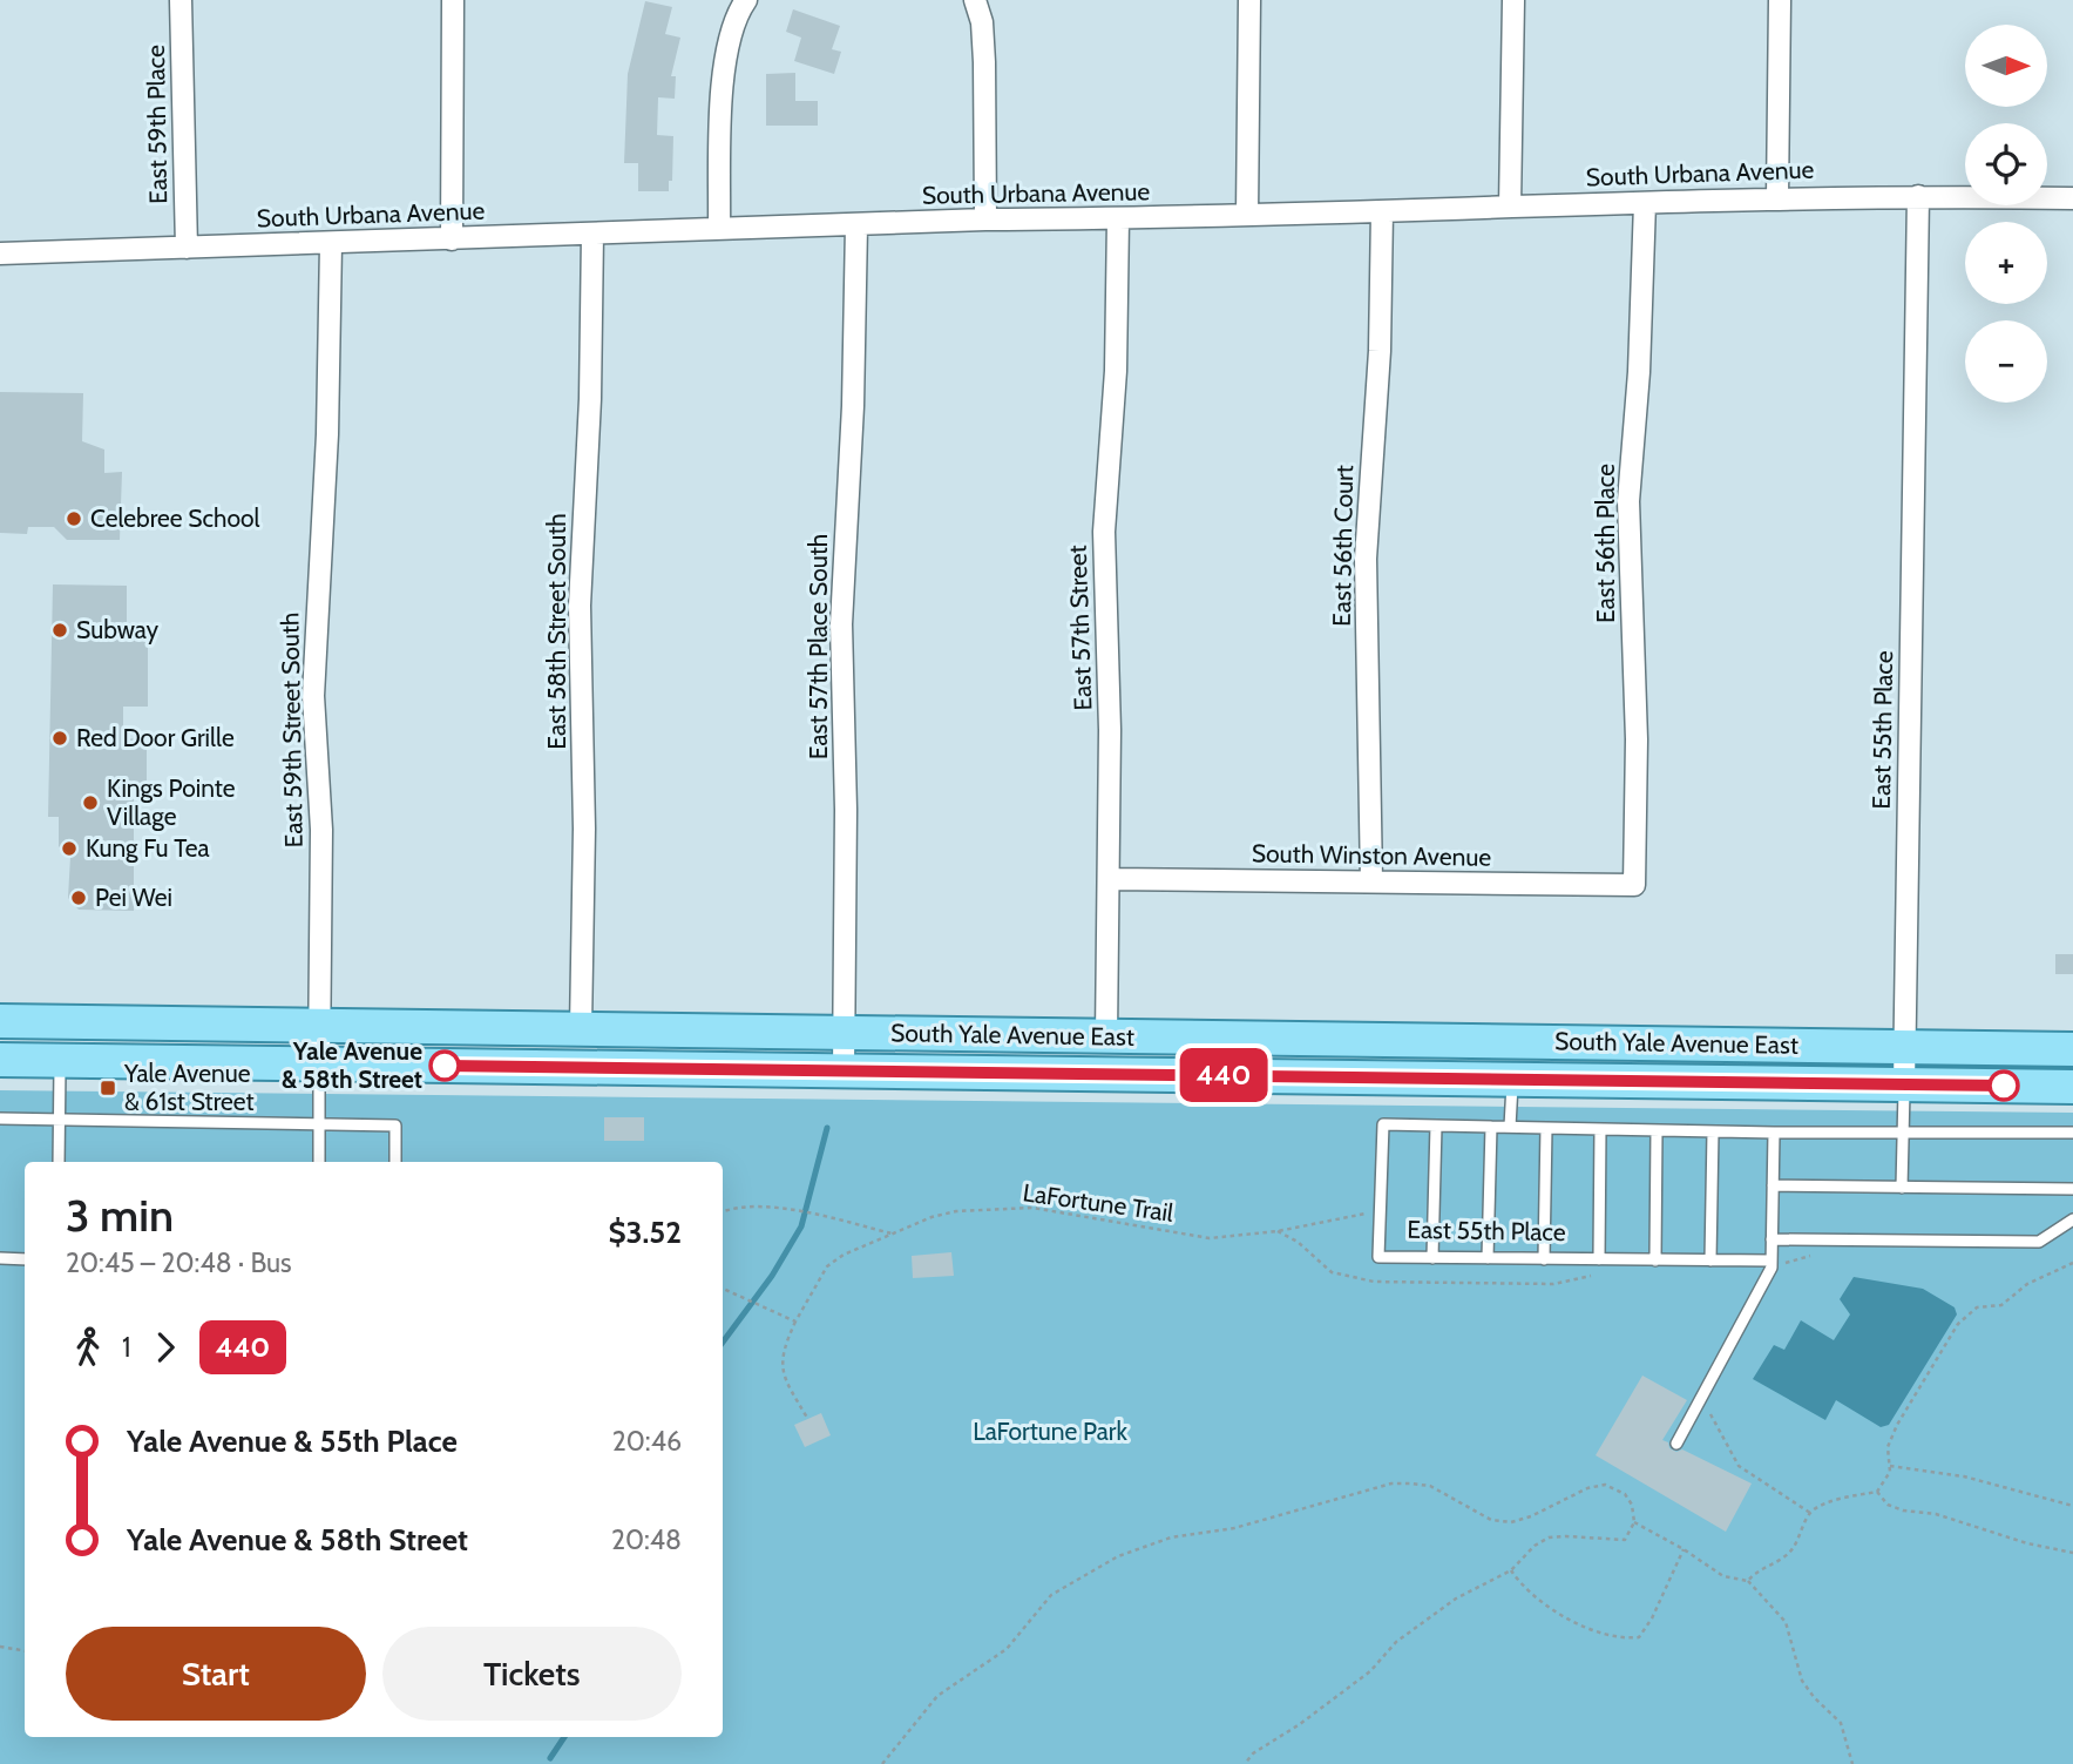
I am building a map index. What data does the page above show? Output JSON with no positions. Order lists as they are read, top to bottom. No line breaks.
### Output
{"streets":{"main road":["South Yale Avenue East"],"street":["East 59th Place","South Urbana Avenue","East 56th Place","East 56th Court","East 57th Street","East 58th Street South","East 57th Place South","East 59th Street South","East 55th Place","South Winston Avenue"],"path":["LaFortune Trail"]},"crossings":[["East 59th Place","South Urbana Avenue"],["South Urbana Avenue","East 56th Place"],["South Urbana Avenue","East 56th Court"],["South Urbana Avenue","East 57th Street"],["South Urbana Avenue","East 58th Street South"],["South Urbana Avenue","East 57th Place South"],["South Urbana Avenue","East 59th Street South"],["South Urbana Avenue","East 55th Place"],["East 56th Place","South Winston Avenue"],["East 56th Court","South Winston Avenue"],["East 57th Street","South Winston Avenue"],["East 57th Street","South Yale Avenue East"],["East 58th Street South","South Yale Avenue East"],["East 57th Place South","South Yale Avenue East"],["East 59th Street South","South Yale Avenue East"],["East 55th Place","South Yale Avenue East"]],"parks":["LaFortune Park"],"places":{"other":["Celebree School","Subway","Red Door Grille","Kings Pointe Village","Kung Fu Tea","Pei Wei","Yale Avenue & 58th Street"],"transit":["Yale Avenue & 61st Street"]},"lines":["bus line 440"],"north":"right","page":{"on_map":"440","map_buttons":["+","−"],"heading":["3 min","20:45 – 20:48 · Bus","$3.52"],"legs":["1","440"],"list":[{"name":"Yale Avenue & 55th Place","value":"20:46"},{"name":"Yale Avenue & 58th Street","value":"20:48"}],"buttons":["Start","Tickets"]}}
